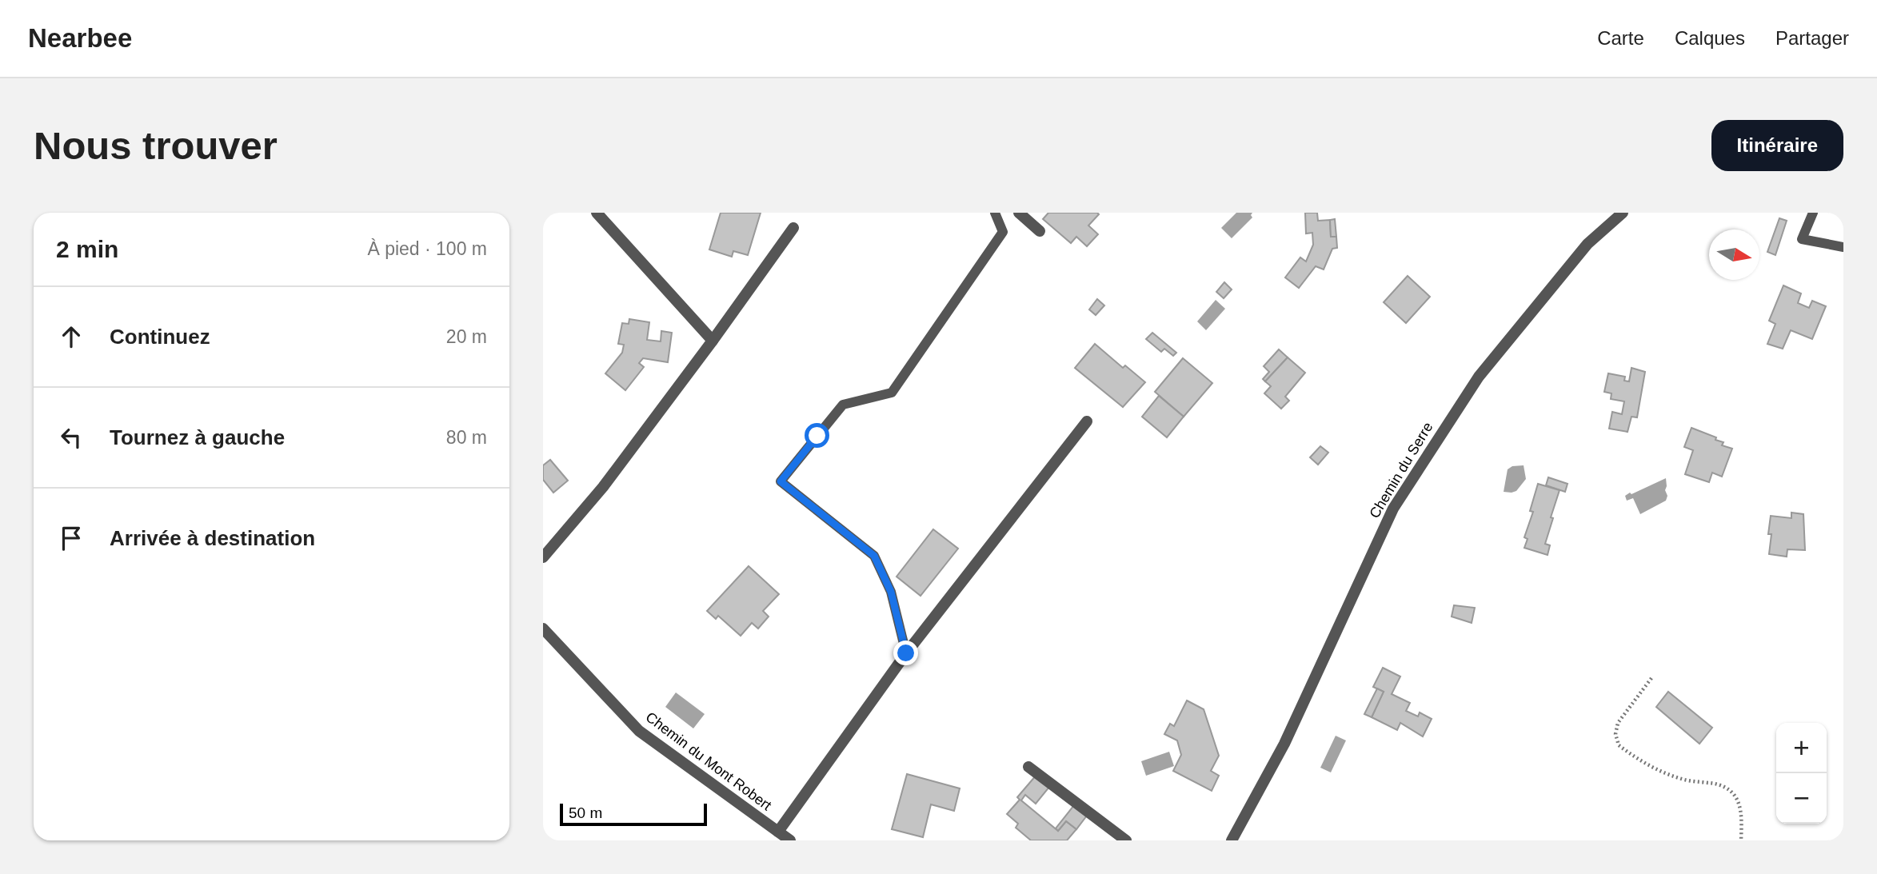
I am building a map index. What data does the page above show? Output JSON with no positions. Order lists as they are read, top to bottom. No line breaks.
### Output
{"streets":{"street":["Chemin du Serre","Chemin du Mont Robert"]},"scale_bar":"50 m","north":"right","page":{"header":"Nearbee","nav":["Carte","Calques","Partager"],"buttons":"Itinéraire","title":"Nous trouver","heading":["2 min","À pied · 100 m"],"list":[["Continuez","20 m"],["Tournez à gauche","80 m"],"Arrivée à destination"],"map_buttons":["+","−"],"scale":"50 m"}}
